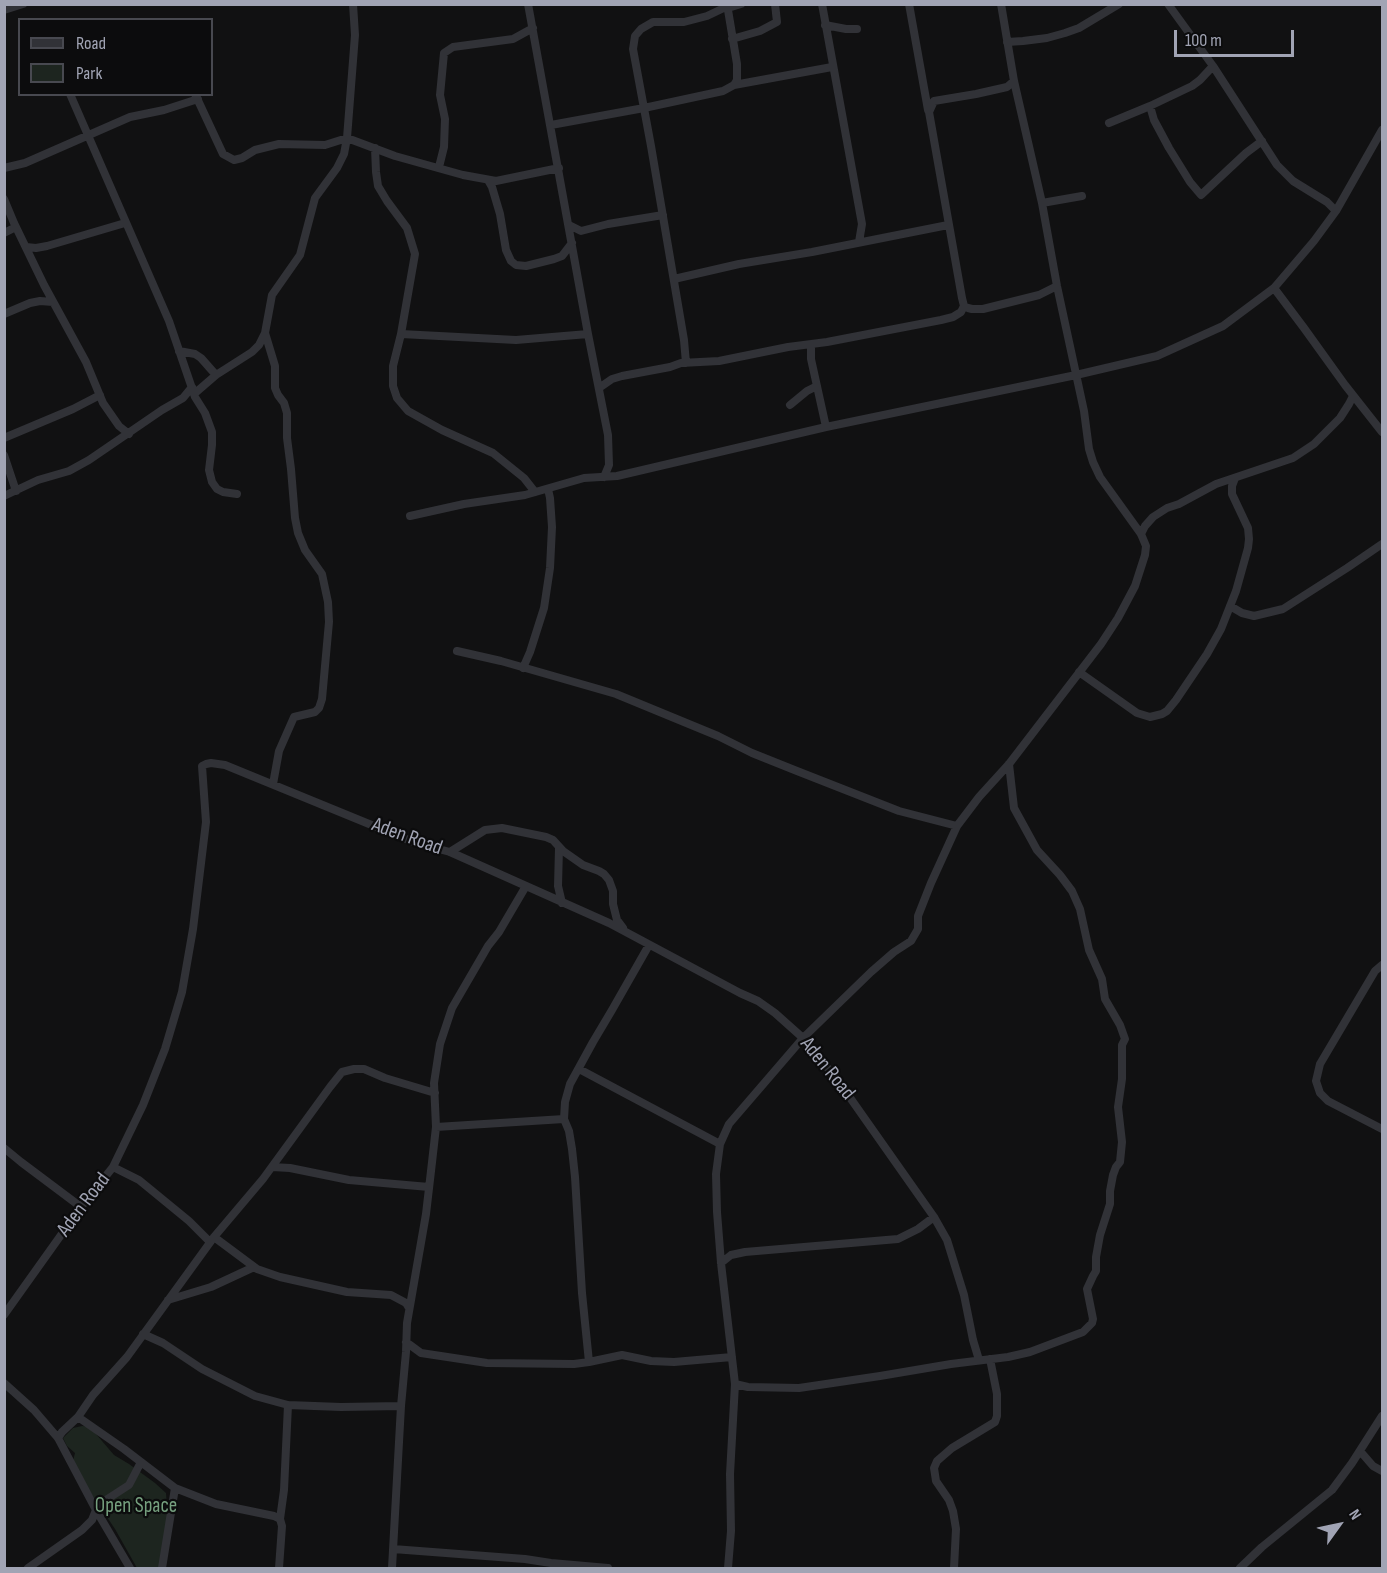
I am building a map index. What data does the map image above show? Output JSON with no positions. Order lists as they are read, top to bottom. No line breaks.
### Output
{"streets":{"street":["Aden Road"]},"parks":["Open Space"],"legend":["Road","Park"],"scale_bar":"100 m","north":"top right"}
